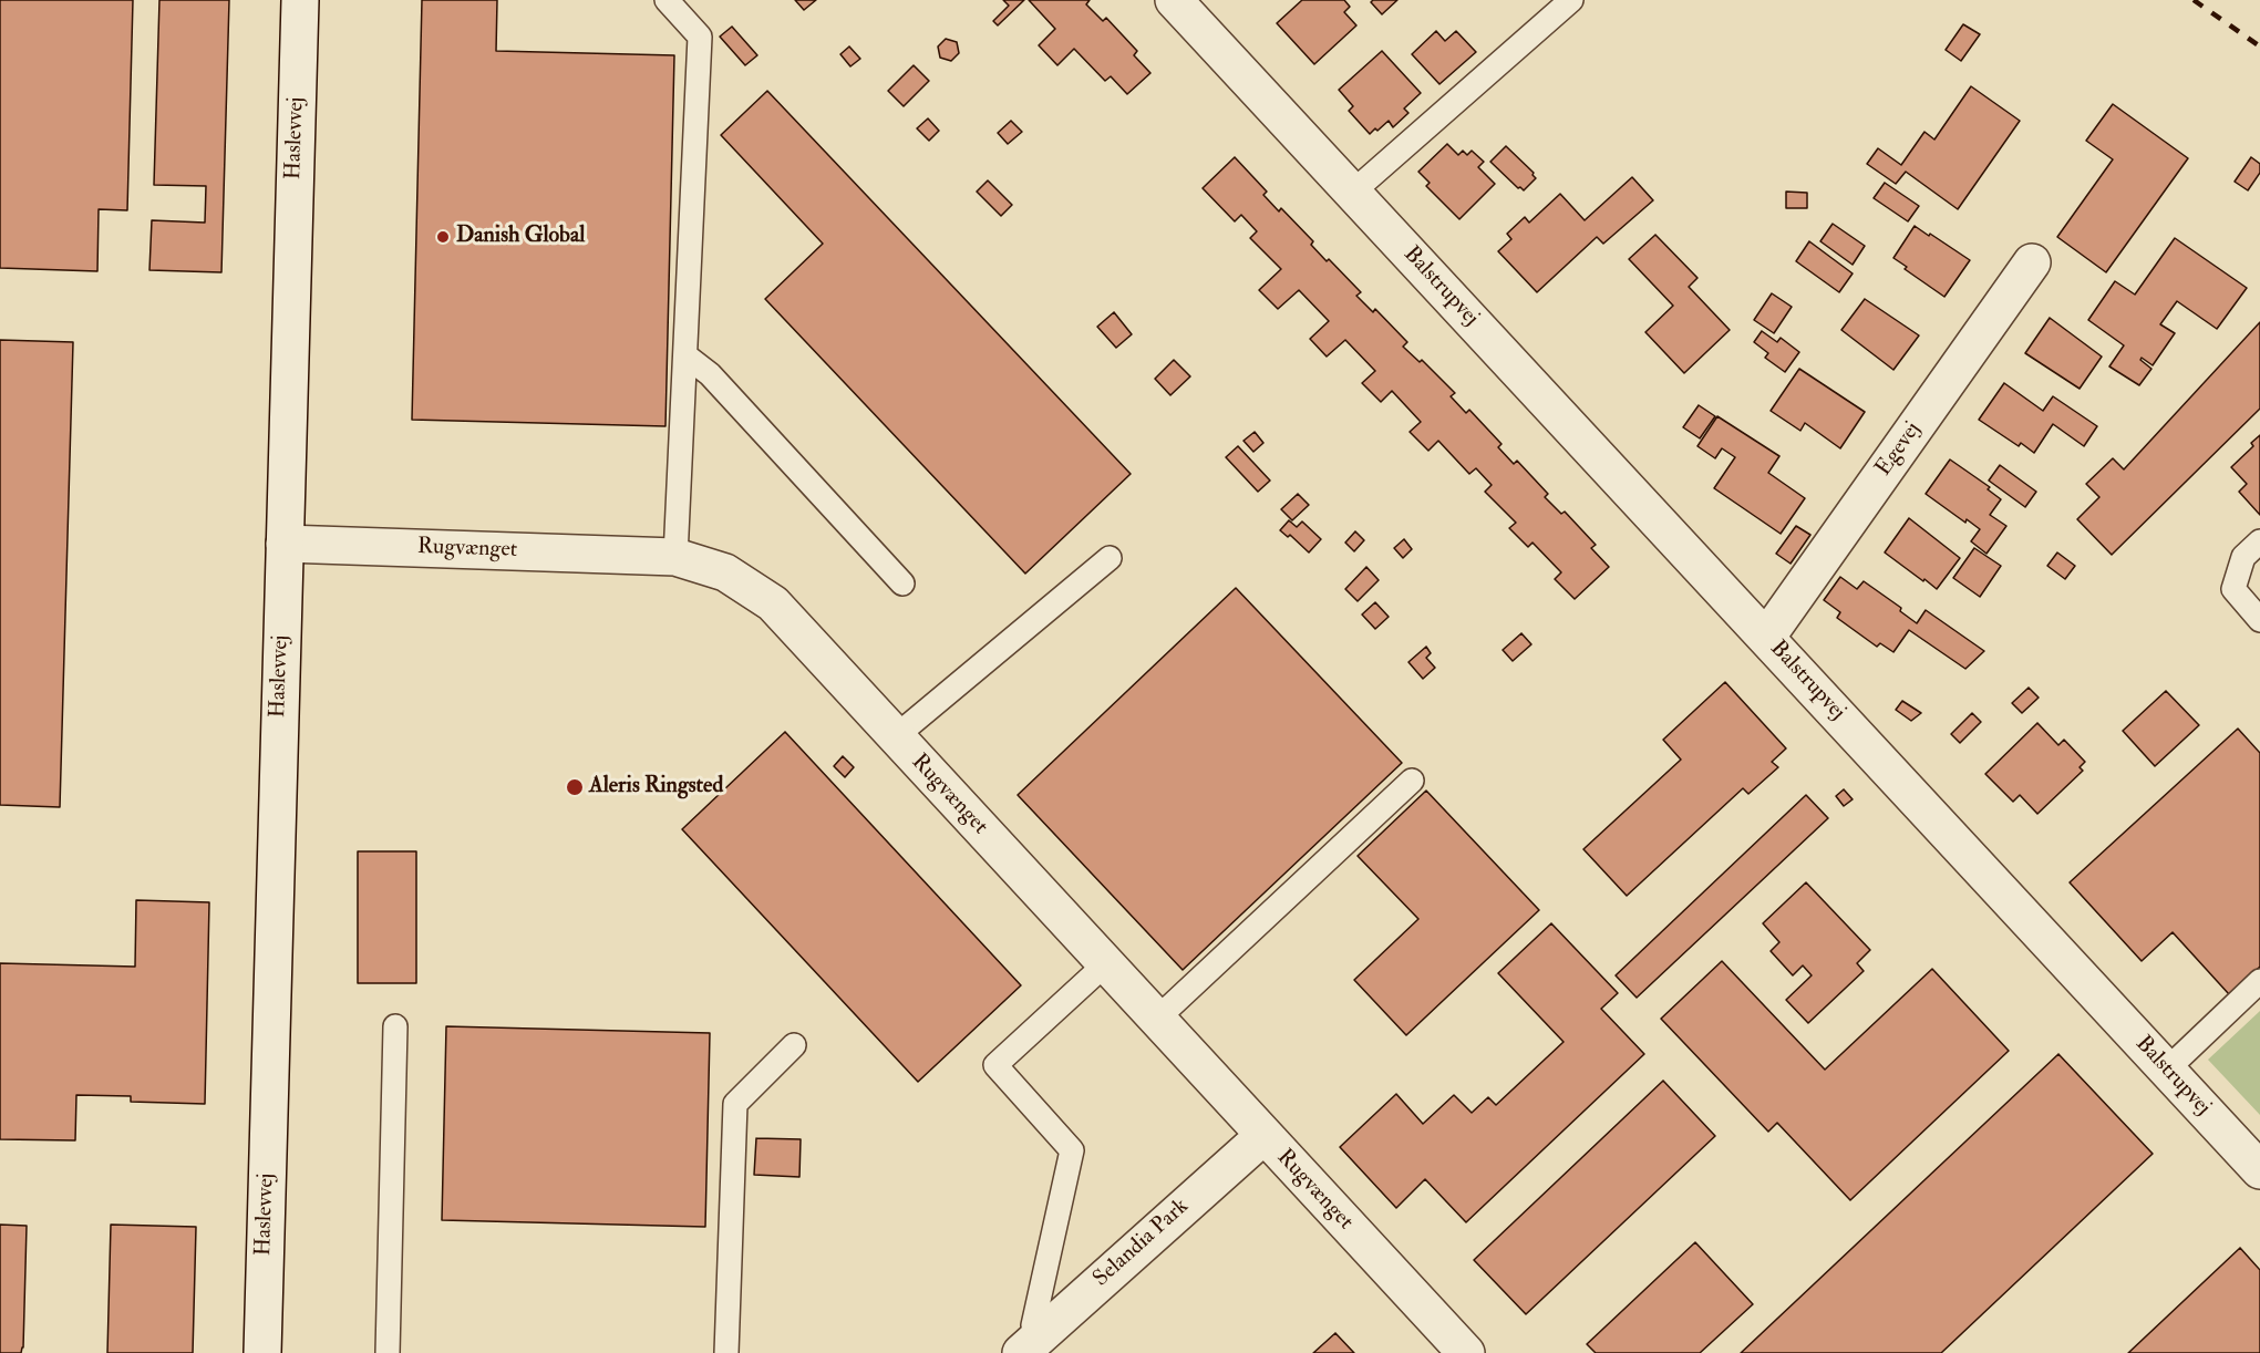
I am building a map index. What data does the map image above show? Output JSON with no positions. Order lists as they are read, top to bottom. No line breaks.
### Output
{"streets":{"street":["Haslevvej","Balstrupvej","Egevej","Rugvænget","Selandia Park"]},"crossings":[["Haslevvej","Rugvænget"],["Balstrupvej","Egevej"],["Rugvænget","Selandia Park"]],"places":["Danish Global","Aleris Ringsted"]}
